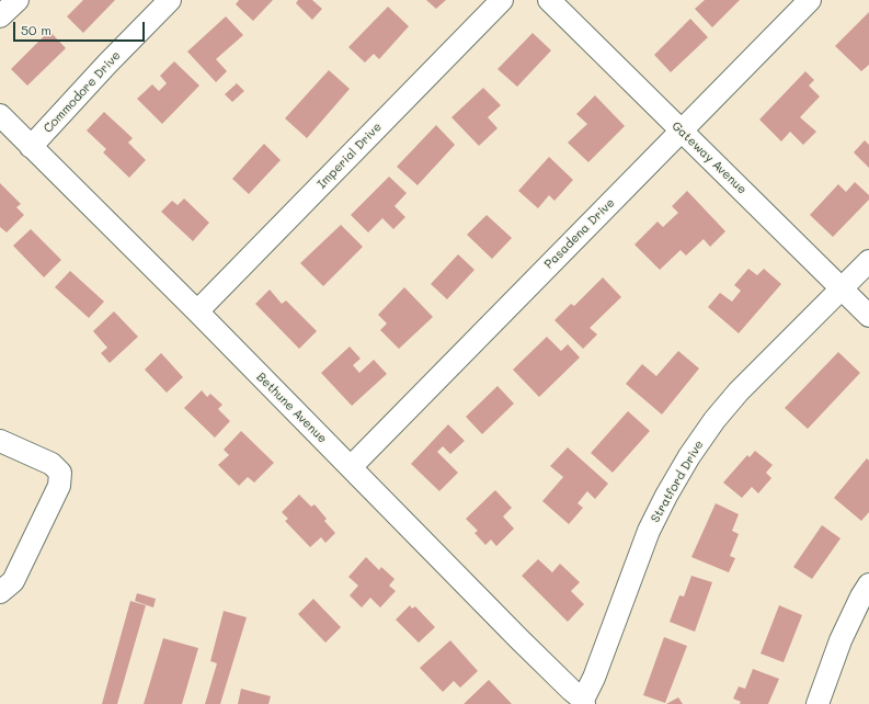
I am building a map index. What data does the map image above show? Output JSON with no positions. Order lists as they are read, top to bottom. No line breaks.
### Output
{"streets":{"street":["Commodore Drive","Imperial Drive","Gateway Avenue","Pasadena Drive","Bethune Avenue","Stratford Drive"]},"crossings":[["Commodore Drive","Bethune Avenue"],["Imperial Drive","Bethune Avenue"],["Gateway Avenue","Pasadena Drive"],["Gateway Avenue","Stratford Drive"],["Pasadena Drive","Bethune Avenue"],["Bethune Avenue","Stratford Drive"]],"scale_bar":"50 m"}
